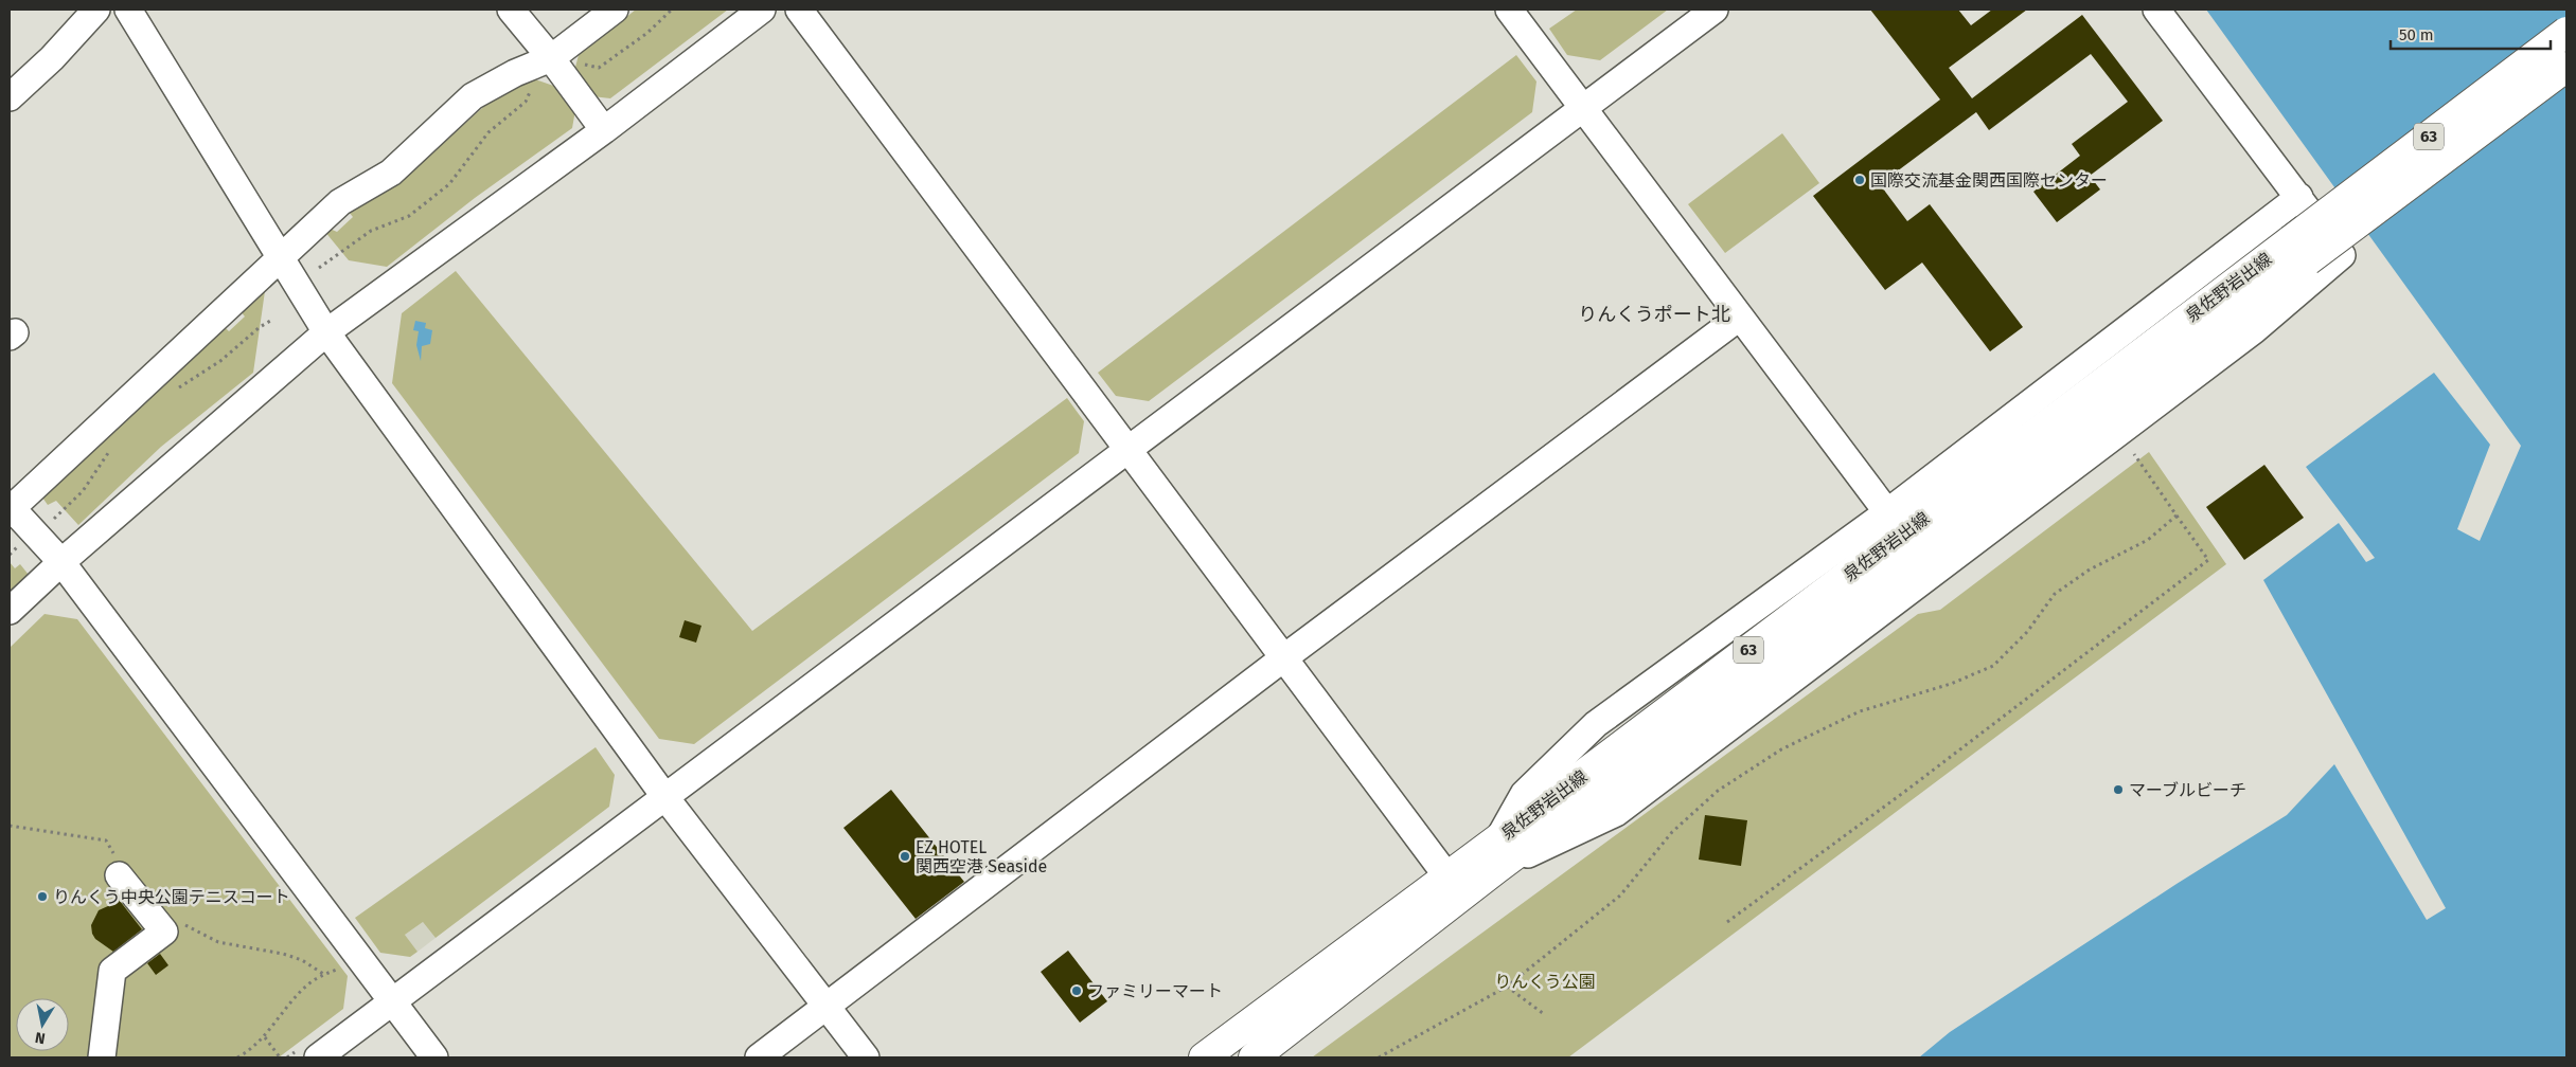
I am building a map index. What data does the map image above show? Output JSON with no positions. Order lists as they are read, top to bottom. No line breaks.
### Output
{"streets":{"main road":["63","泉佐野岩出線"]},"districts":["りんくうポート北"],"parks":["りんくう公園"],"places":["国際交流基金関西国際センター","マーブルビーチ","EZ HOTEL 関西空港 Seaside","りんくう中央公園テニスコート","ファミリーマート"],"scale_bar":"50 m","north":"bottom"}
